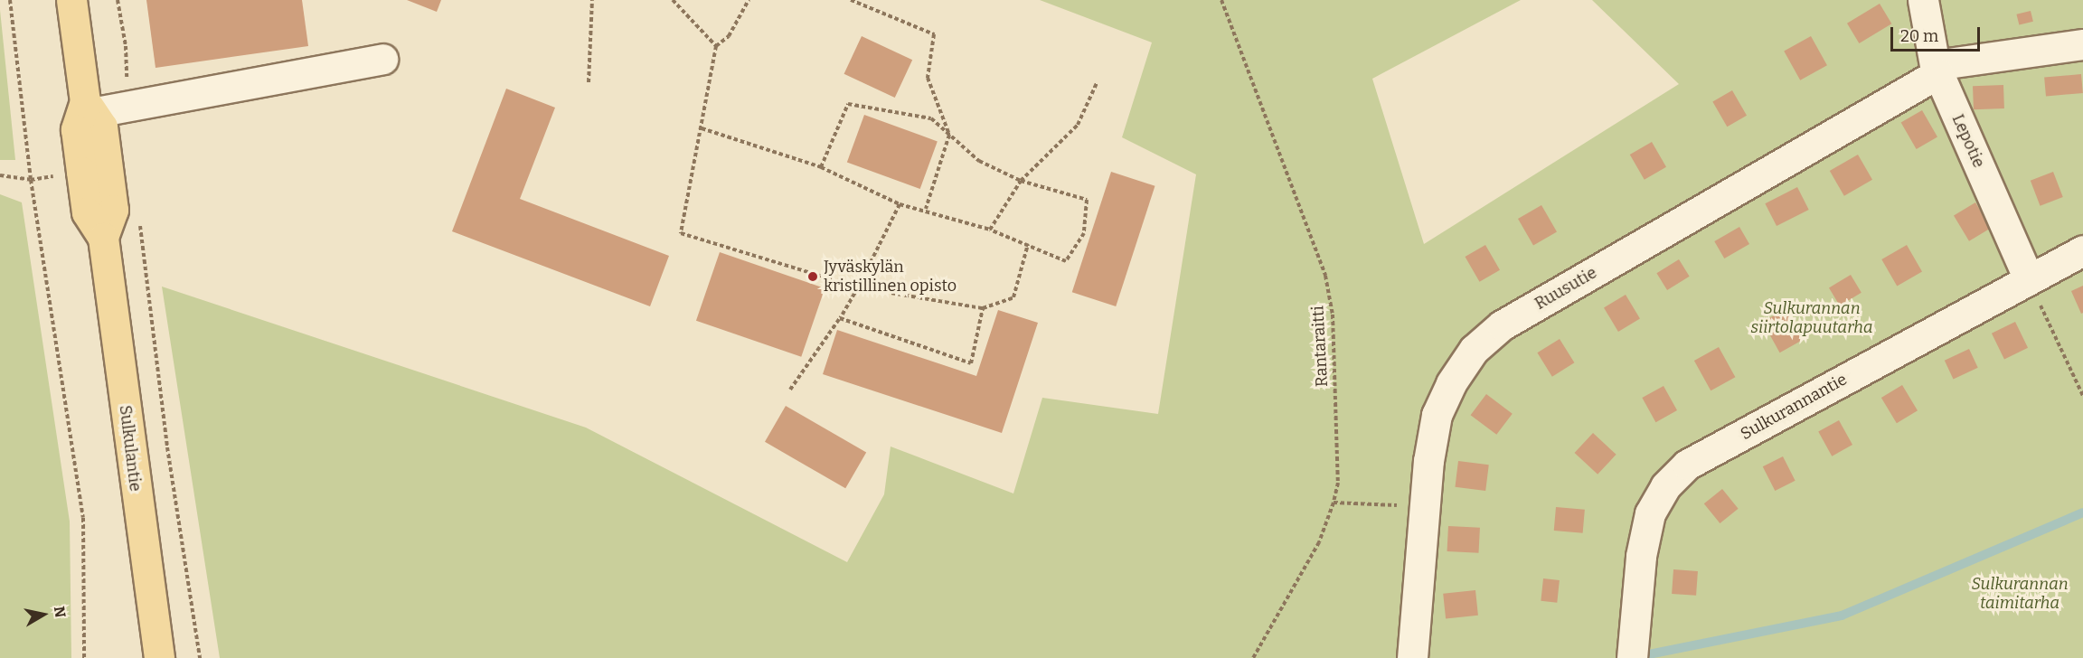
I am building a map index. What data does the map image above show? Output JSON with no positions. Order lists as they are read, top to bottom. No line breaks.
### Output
{"streets":{"main road":["Sulkulantie"],"lane":["Lepotie","Ruusutie","Sulkurannantie"],"path":["Rantaraitti"]},"crossings":[["Lepotie","Ruusutie"],["Lepotie","Sulkurannantie"]],"parks":["Sulkurannan siirtolapuutarha","Sulkurannan taimitarha"],"places":["Jyväskylän kristillinen opisto"],"scale_bar":"20 m","north":"right"}
